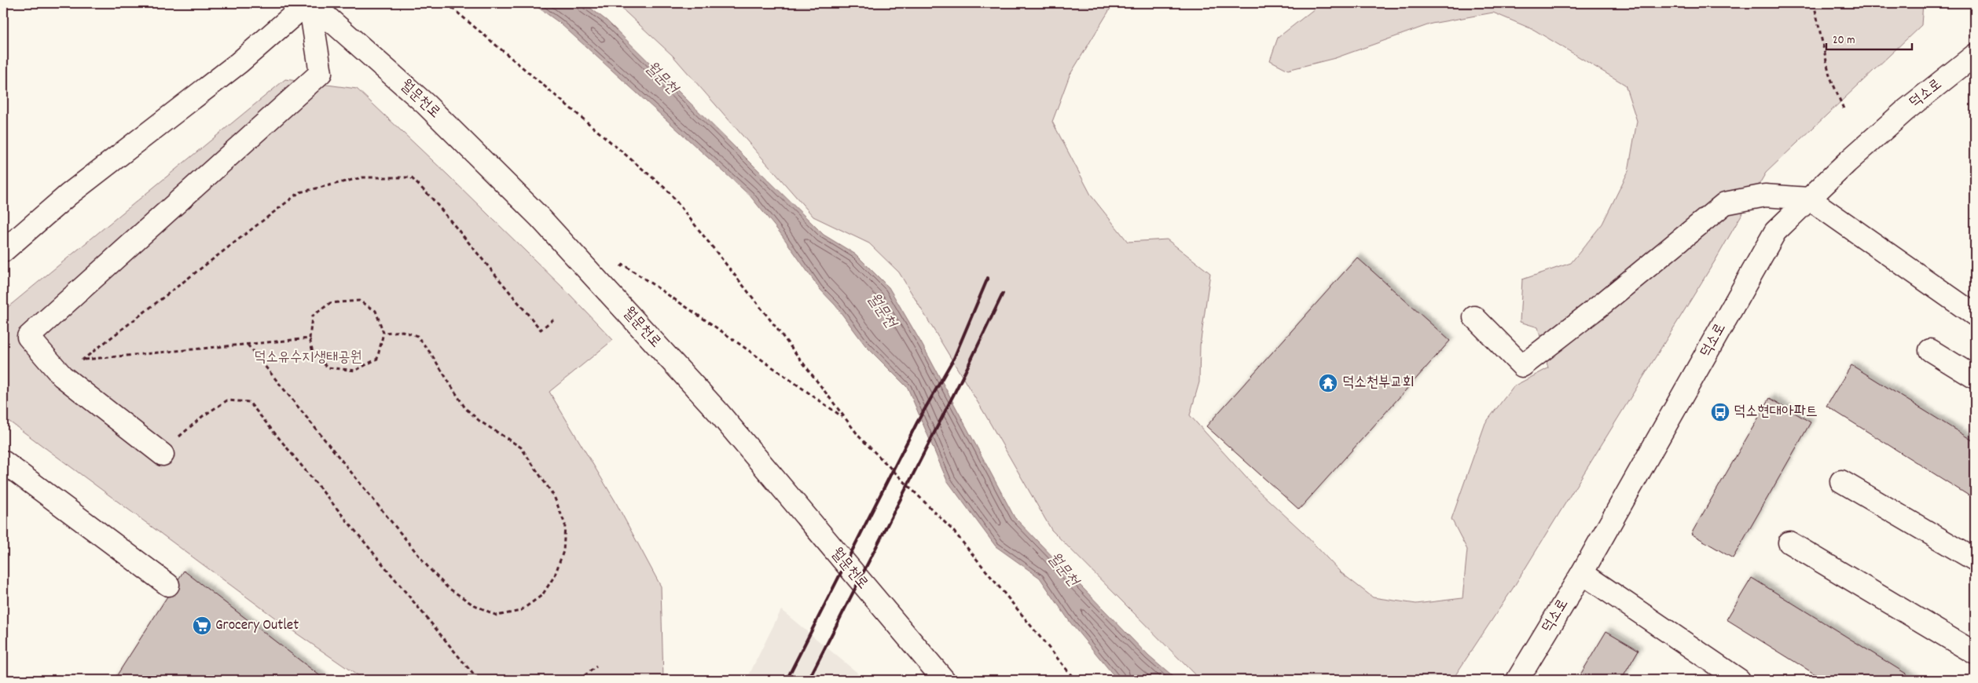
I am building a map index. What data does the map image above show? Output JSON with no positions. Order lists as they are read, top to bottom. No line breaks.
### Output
{"streets":{"street":["덕소로","월문천로"]},"water":["월문천"],"parks":["덕소유수지생태공원"],"places":{"temple":["덕소천부교회"],"bus stop":["덕소현대아파트"],"supermarket":["Grocery Outlet"]},"scale_bar":"20 m"}
